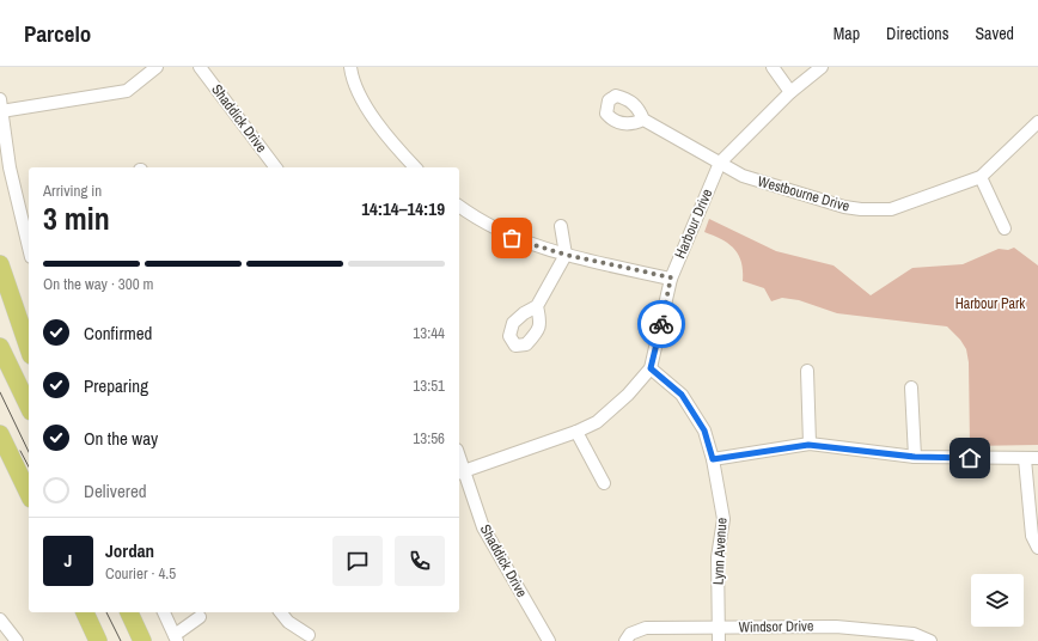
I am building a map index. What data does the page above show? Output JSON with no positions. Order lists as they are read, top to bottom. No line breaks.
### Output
{"streets":{"street":["Shaddick Drive","Westbourne Drive","Harbour Drive","Lynn Avenue","Windsor Drive"]},"crossings":[["Shaddick Drive","Harbour Drive"],["Westbourne Drive","Harbour Drive"],["Harbour Drive","Lynn Avenue"],["Lynn Avenue","Windsor Drive"]],"parks":["Harbour Park"],"page":{"header":"Parcelo","nav":["Map","Directions","Saved"],"heading":["3 min","Arriving in","14:14–14:19"],"panel":["Jordan","Courier · 4.5"],"bar":"On the way · 300 m","list":[["Confirmed","13:44"],["Preparing","13:51"],["On the way","13:56"],"Delivered"],"round":"J"}}
